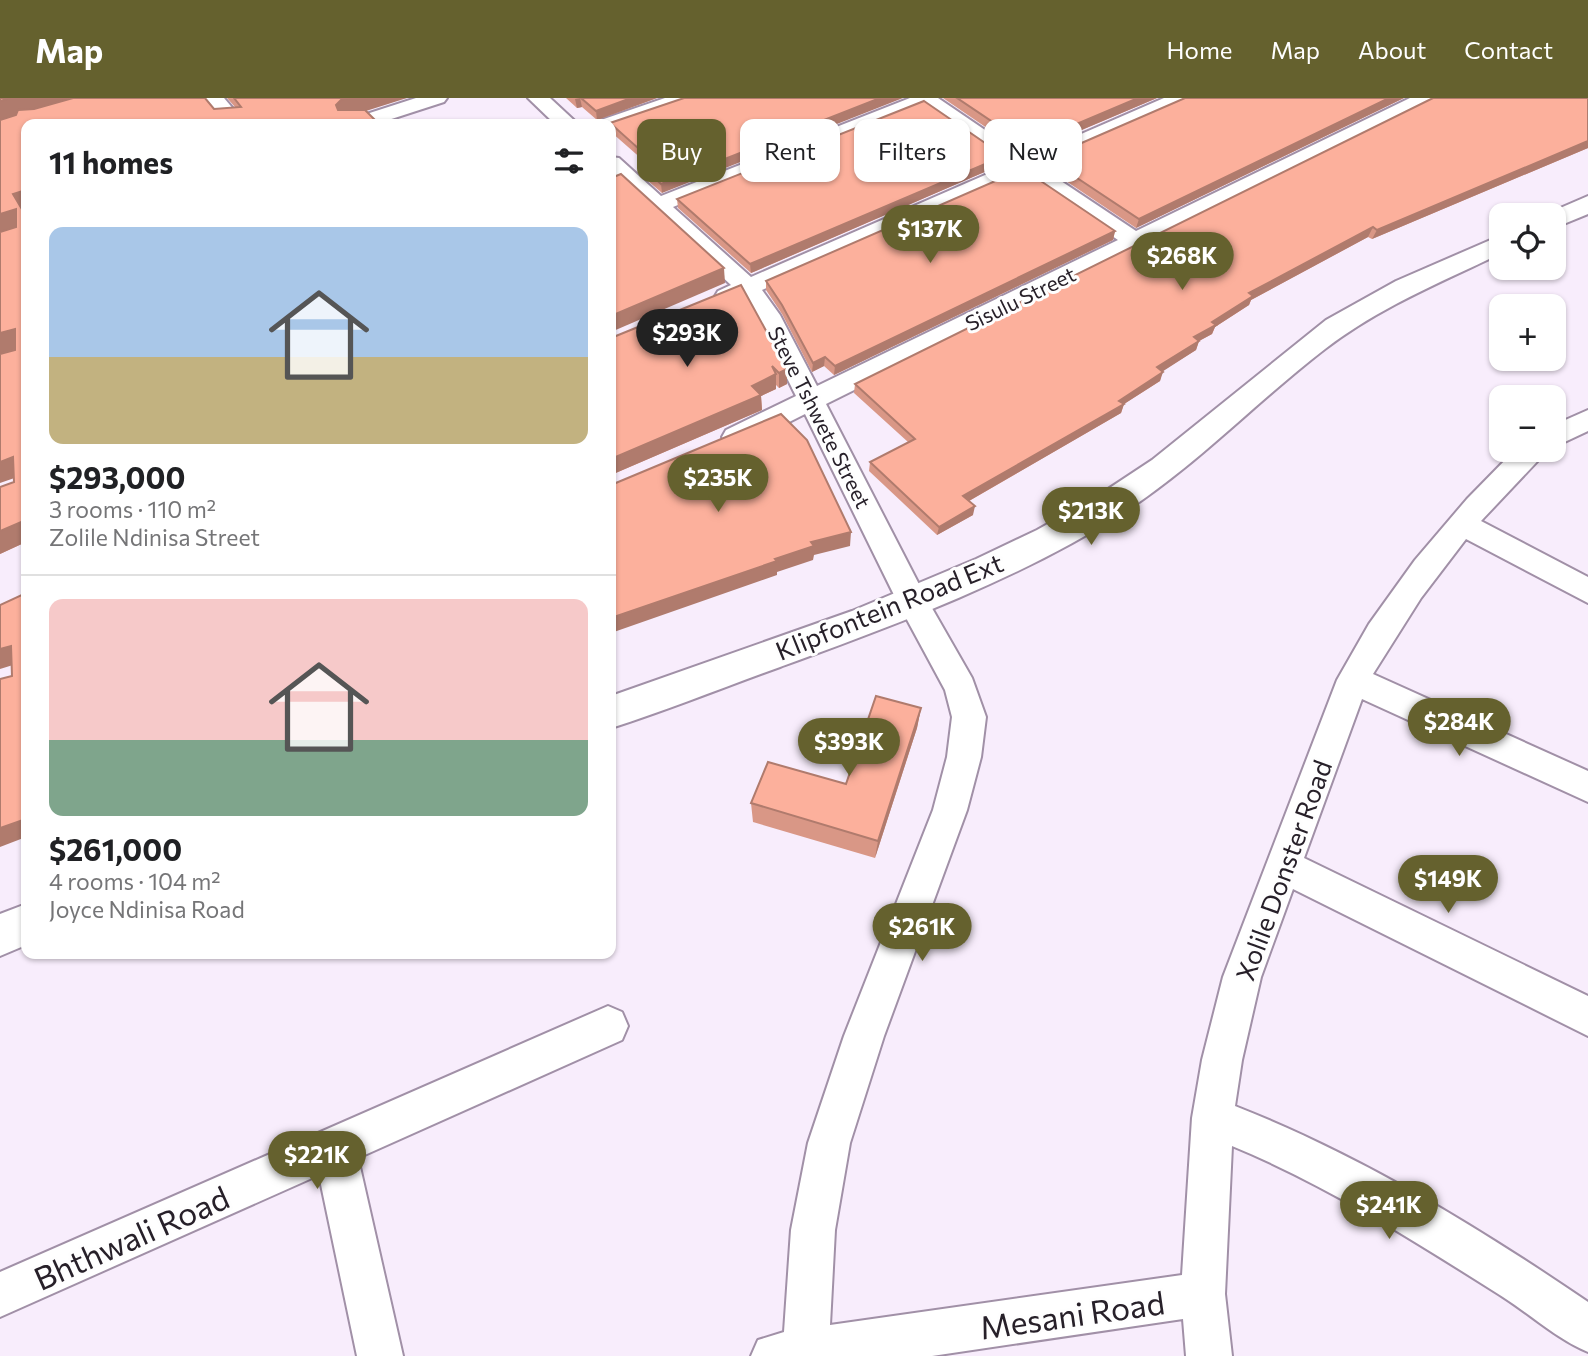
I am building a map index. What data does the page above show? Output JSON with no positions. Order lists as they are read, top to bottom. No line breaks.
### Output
{"streets":{"street":["Sisulu Street","Steve Tshwete Street","Klipfontein Road Ext","Xolile Donster Road","Bhthwali Road","Mesani Road"]},"crossings":[["Sisulu Street","Steve Tshwete Street"],["Steve Tshwete Street","Klipfontein Road Ext"],["Steve Tshwete Street","Mesani Road"],["Xolile Donster Road","Mesani Road"]],"page":{"header":"Map","nav":["Home","Map","About","Contact"],"chip":["Buy","Rent","Filters","New"],"heading":"11 homes","map_buttons":["+","−"],"list":[{"name":"$293,000","note":"3 rooms · 110 m² · Zolile Ndinisa Street"},{"name":"$261,000","note":"4 rooms · 104 m² · Joyce Ndinisa Road"}],"price":["$137K","$268K","$293K","$235K","$213K","$284K","$393K","$149K","$261K","$221K","$241K"]}}
